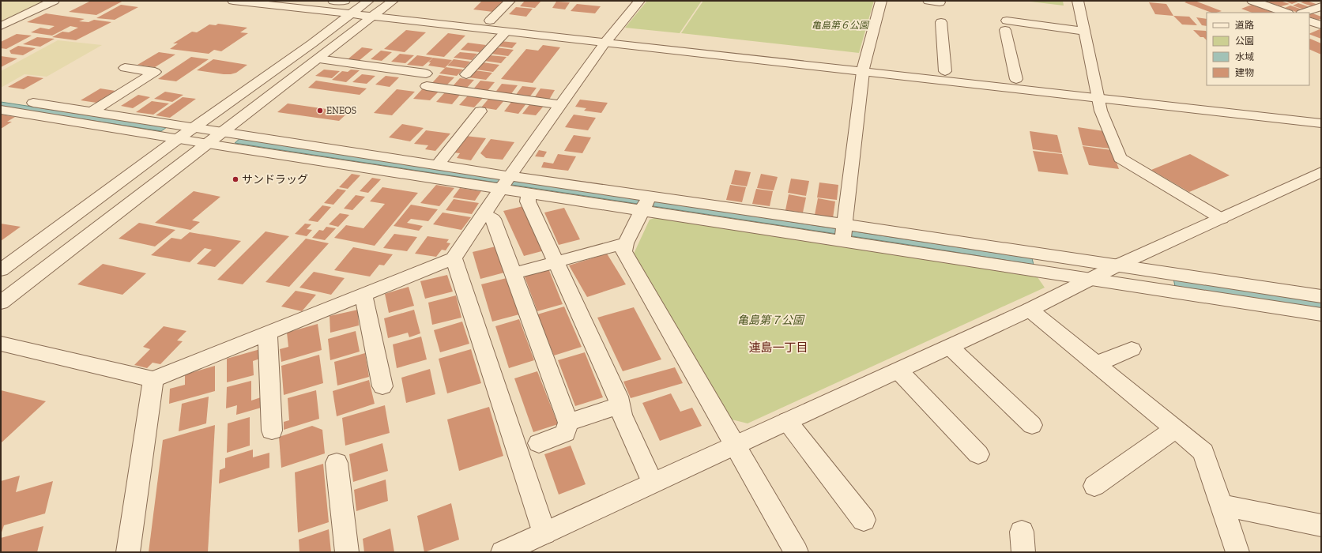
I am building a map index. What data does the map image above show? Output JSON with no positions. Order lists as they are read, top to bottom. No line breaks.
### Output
{"districts":["連島一丁目"],"parks":["亀島第６公園","亀島第７公園"],"places":["ENEOS","サンドラッグ"],"legend":["道路","公園","水域","建物"]}
